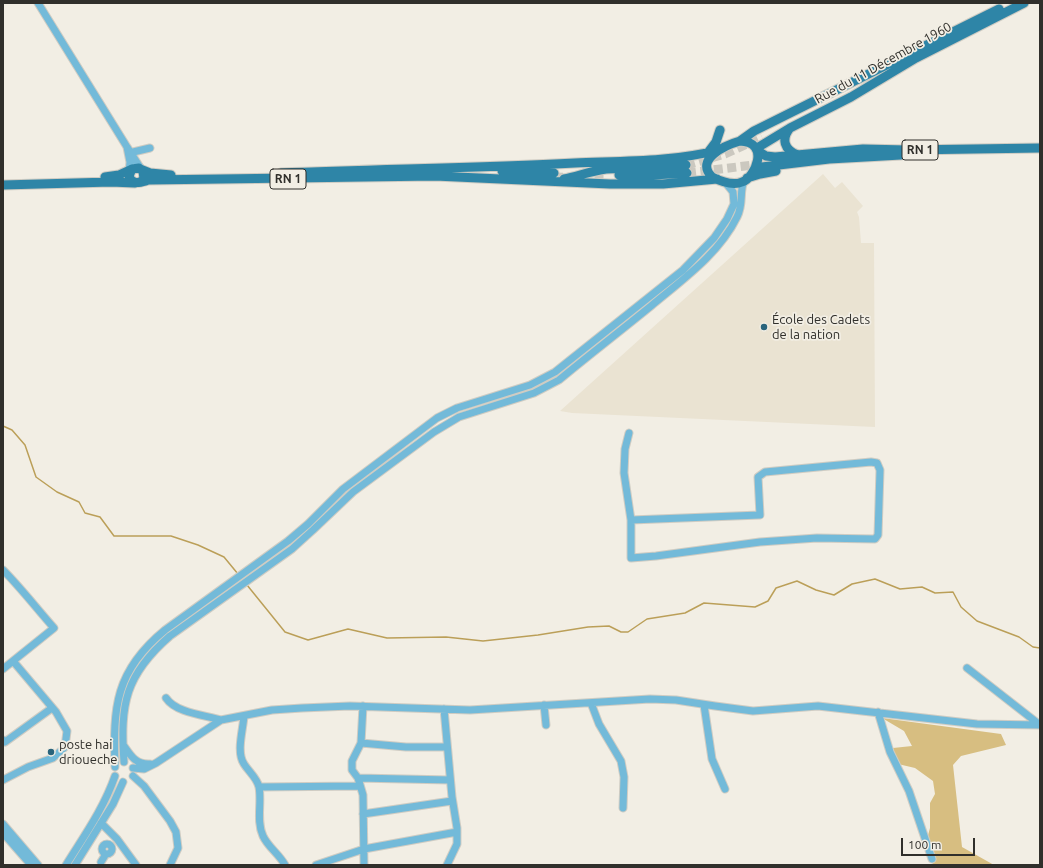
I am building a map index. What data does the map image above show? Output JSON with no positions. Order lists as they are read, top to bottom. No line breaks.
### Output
{"streets":{"main road":["Rue du 11 Décembre 1960","RN 1"]},"crossings":[["Rue du 11 Décembre 1960","RN 1"]],"places":["École des Cadets de la nation","poste hai drioueche"],"scale_bar":"100 m"}
